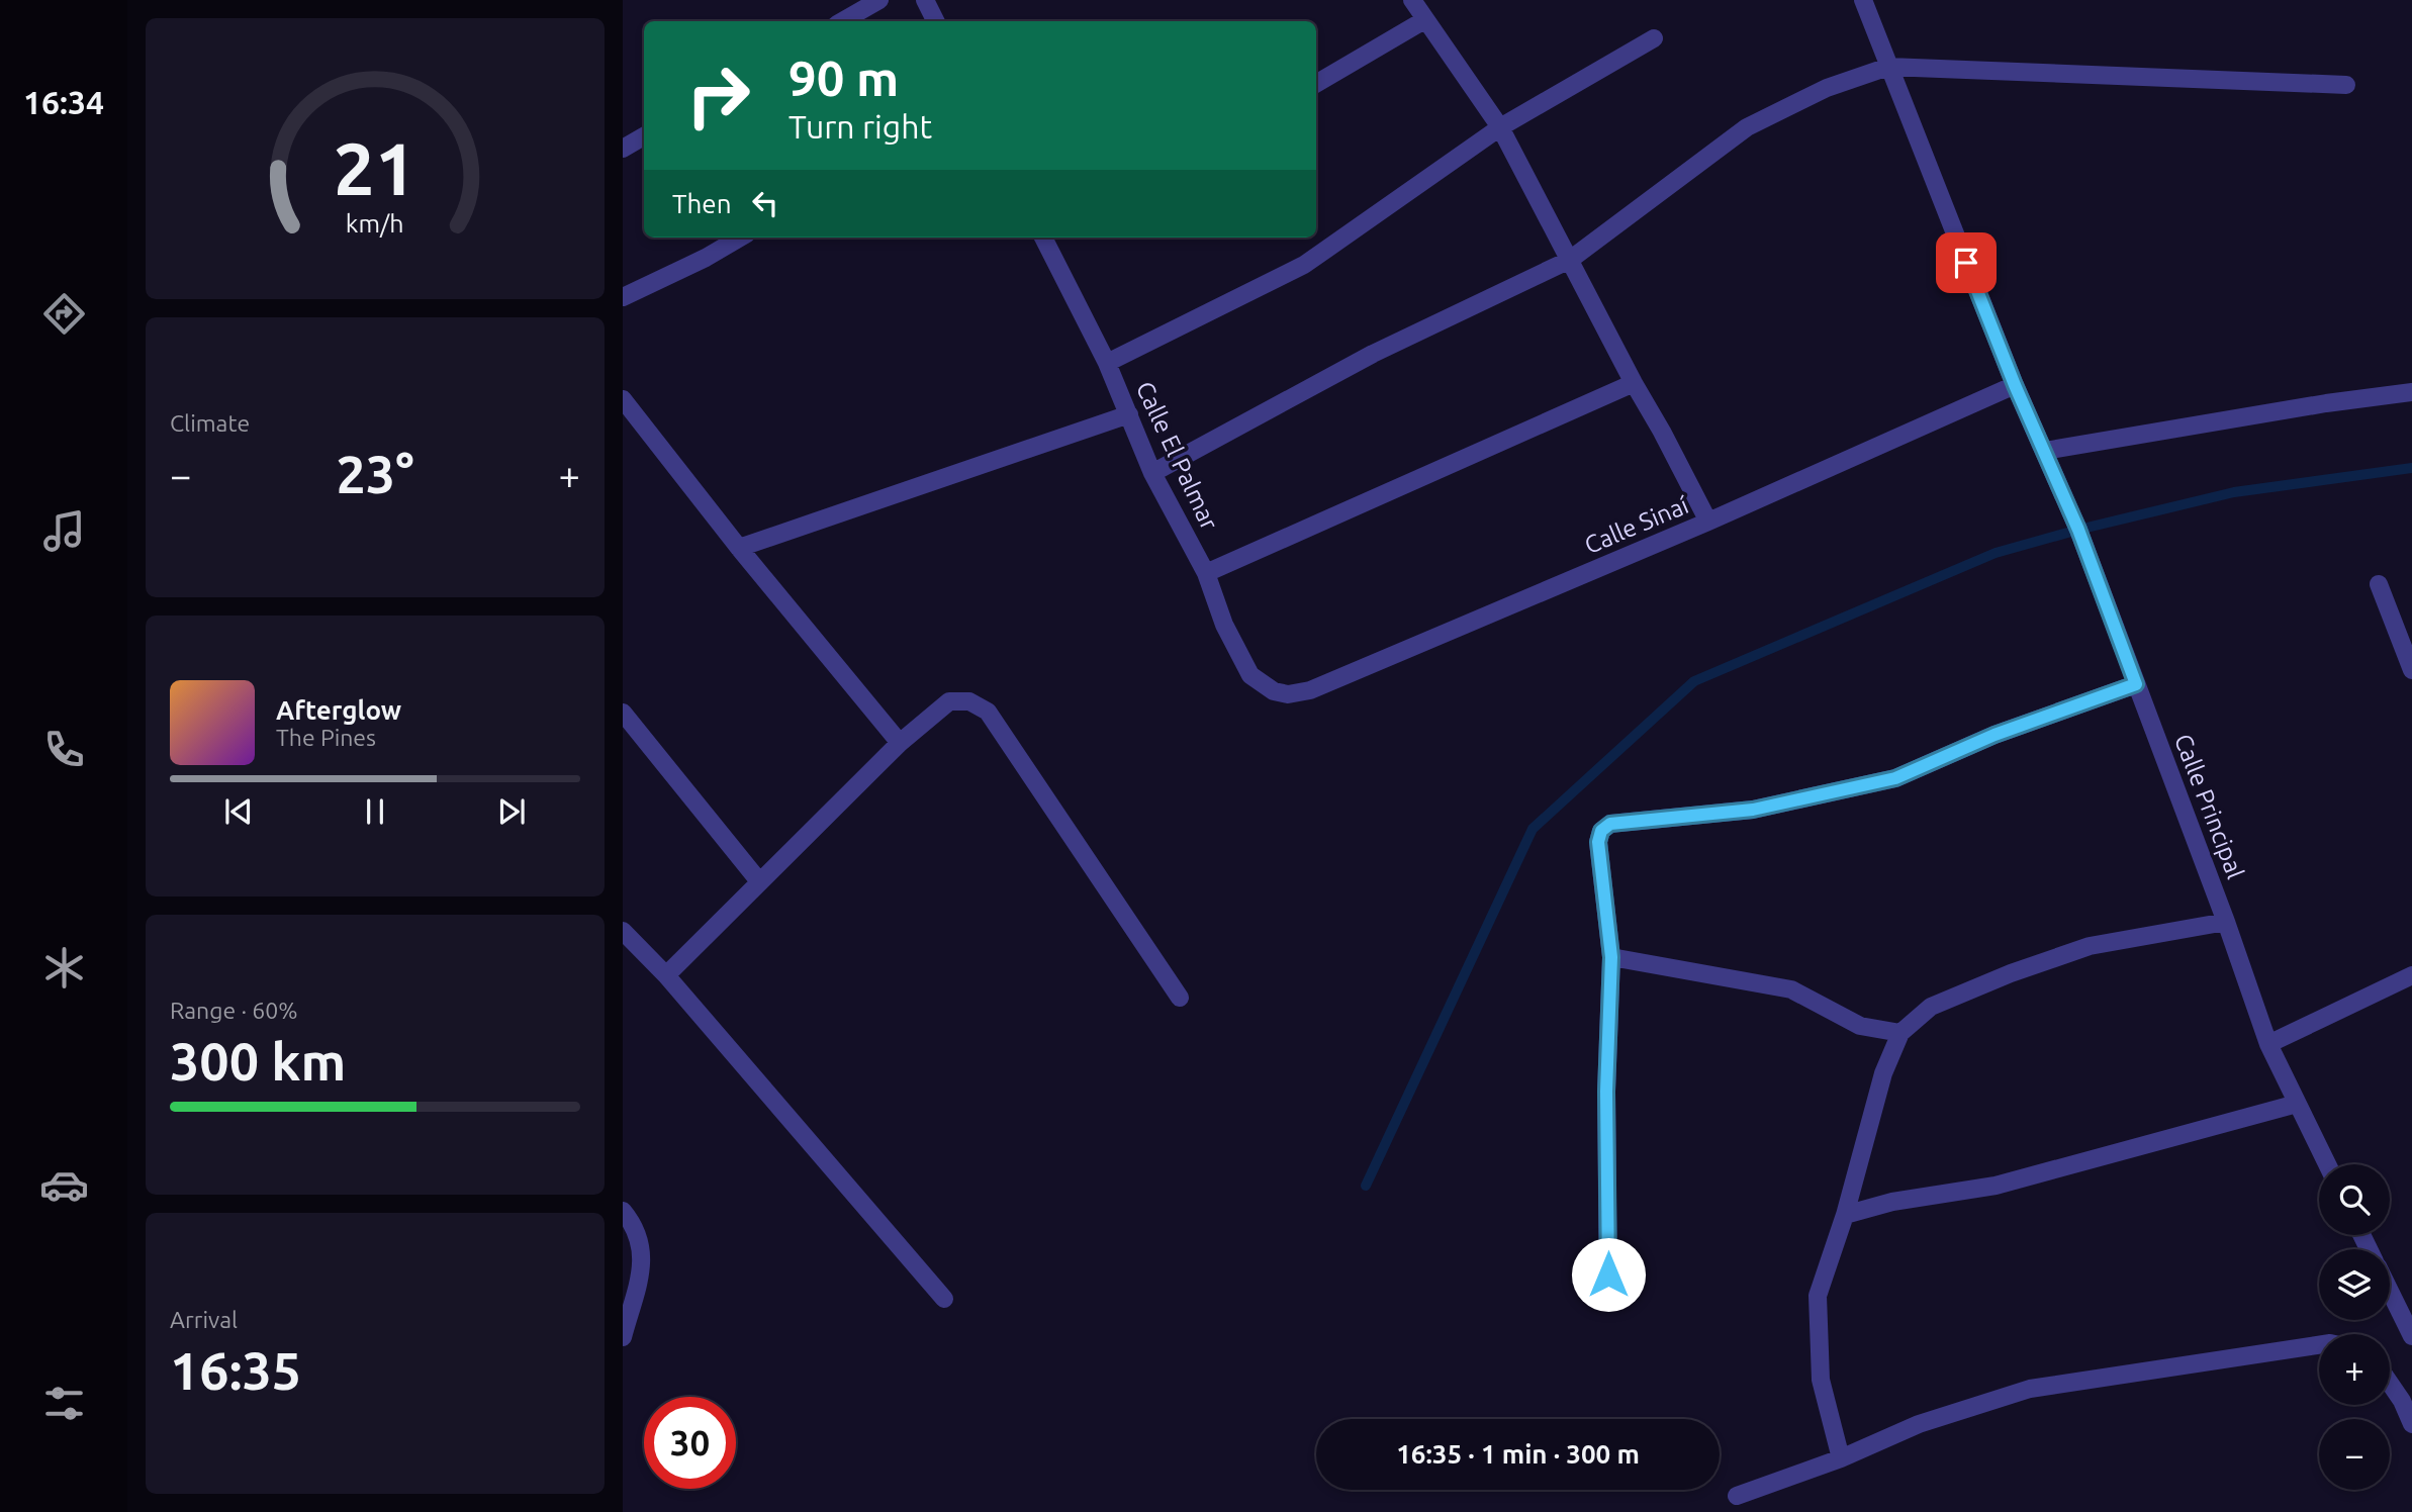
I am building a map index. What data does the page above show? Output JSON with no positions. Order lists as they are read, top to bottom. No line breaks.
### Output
{"streets":{"street":["Calle El Palmar","Calle Sinaí","Calle Principal"]},"crossings":[["Calle El Palmar","Calle Sinaí"],["Calle Sinaí","Calle Principal"]],"page":{"tabs":"16:34","turn":["90 m","Turn right"],"then":"Then","tile":["Climate",["Range · 60%","300 km"],["Arrival","16:35"]],"heat":["−","23°","+"],"song":["Afterglow","The Pines"],"map_buttons":["+","−"],"limit":"30","trip":"16:35 · 1 min · 300 m","gauge":["21","km/h"]}}
